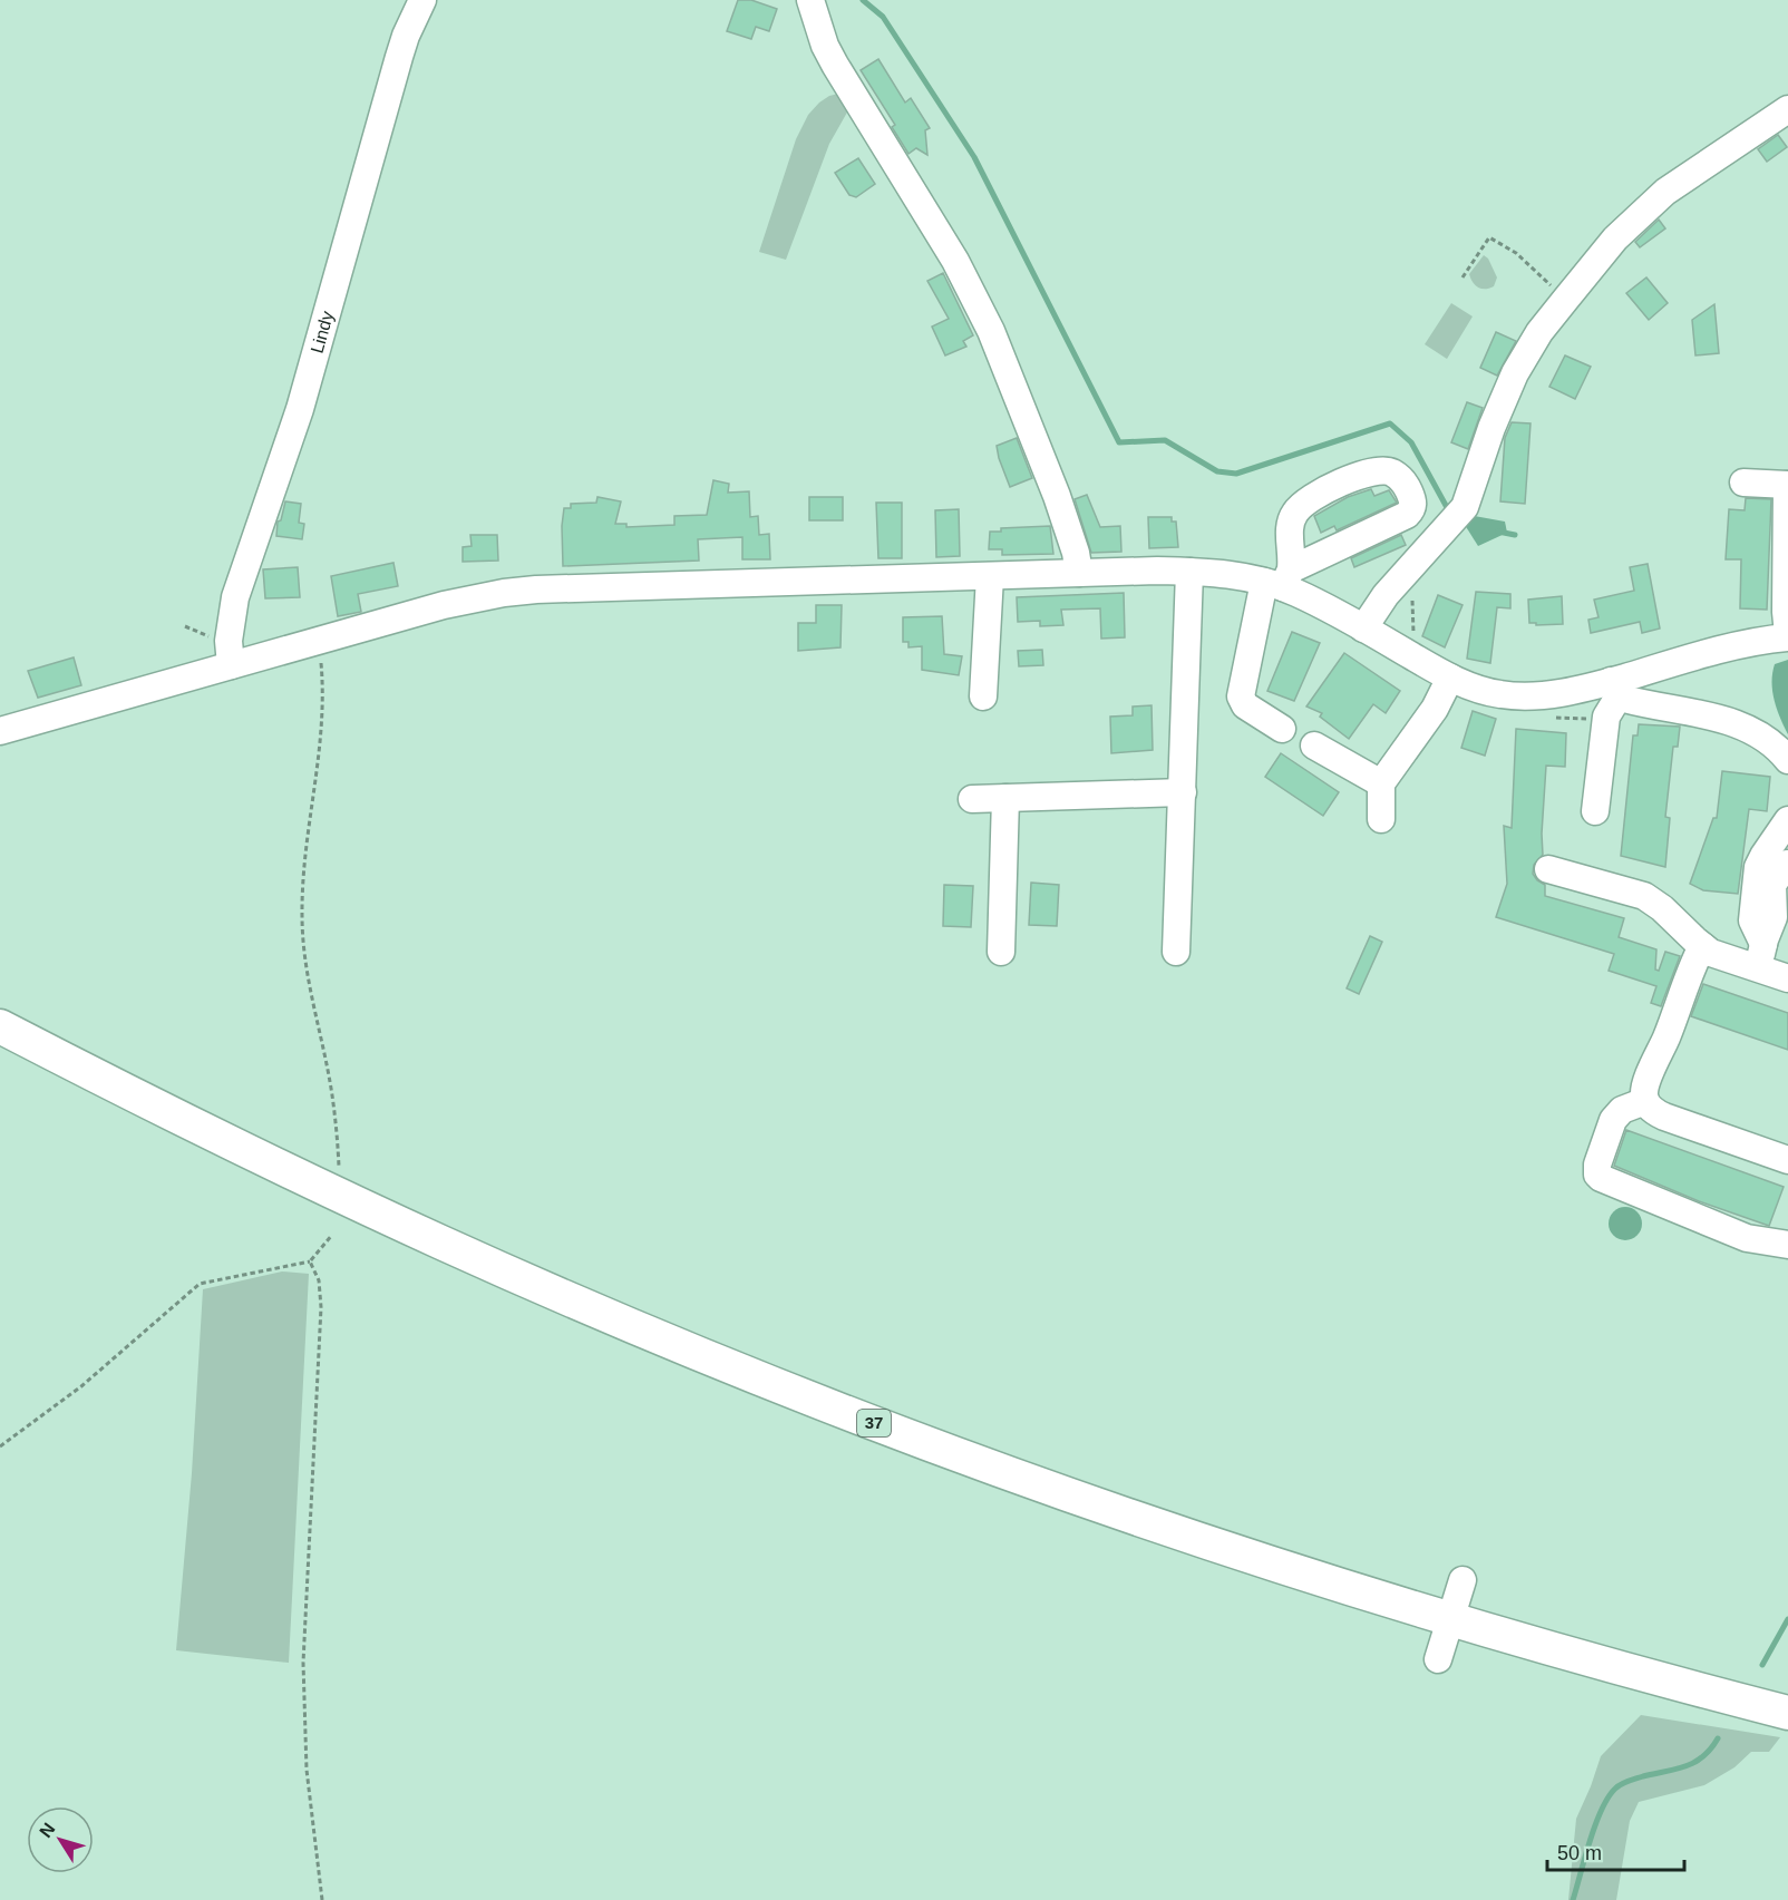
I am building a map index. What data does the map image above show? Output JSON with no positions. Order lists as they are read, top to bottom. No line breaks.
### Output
{"streets":{"main road":["37"],"street":["Lindy"]},"scale_bar":"50 m","north":"top left"}
